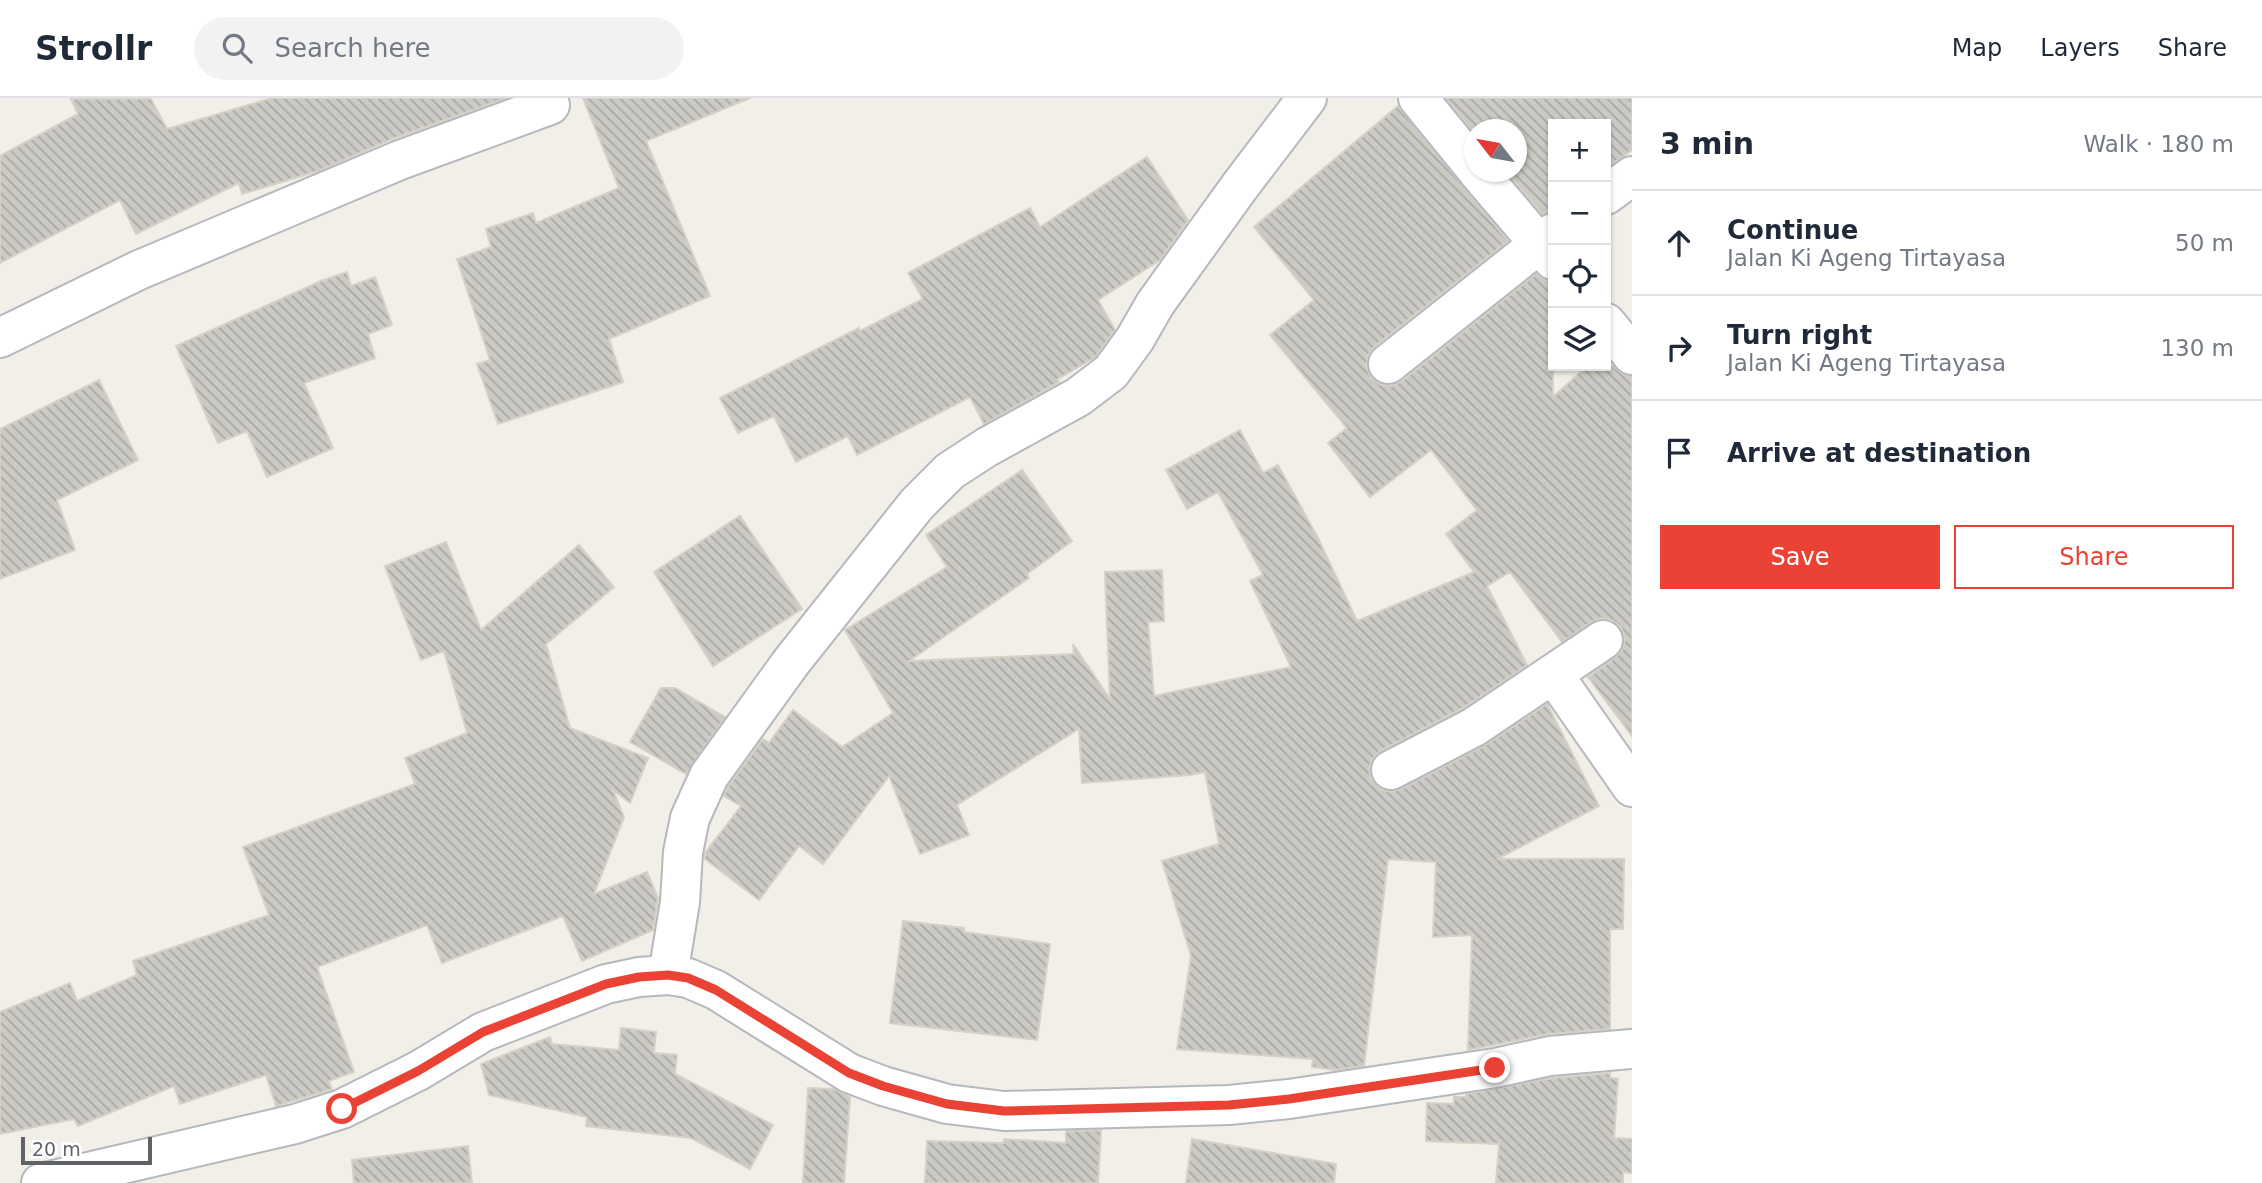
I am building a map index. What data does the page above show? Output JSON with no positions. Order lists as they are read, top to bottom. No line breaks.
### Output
{"scale_bar":"20 m","north":"top left","page":{"header":"Strollr","search":"Search here","nav":["Map","Layers","Share"],"heading":["3 min","Walk · 180 m"],"map_buttons":["+","−"],"list":[["Continue","Jalan Ki Ageng Tirtayasa","50 m"],["Turn right","Jalan Ki Ageng Tirtayasa","130 m"],"Arrive at destination"],"buttons":["Save","Share"],"scale":"20 m"}}
